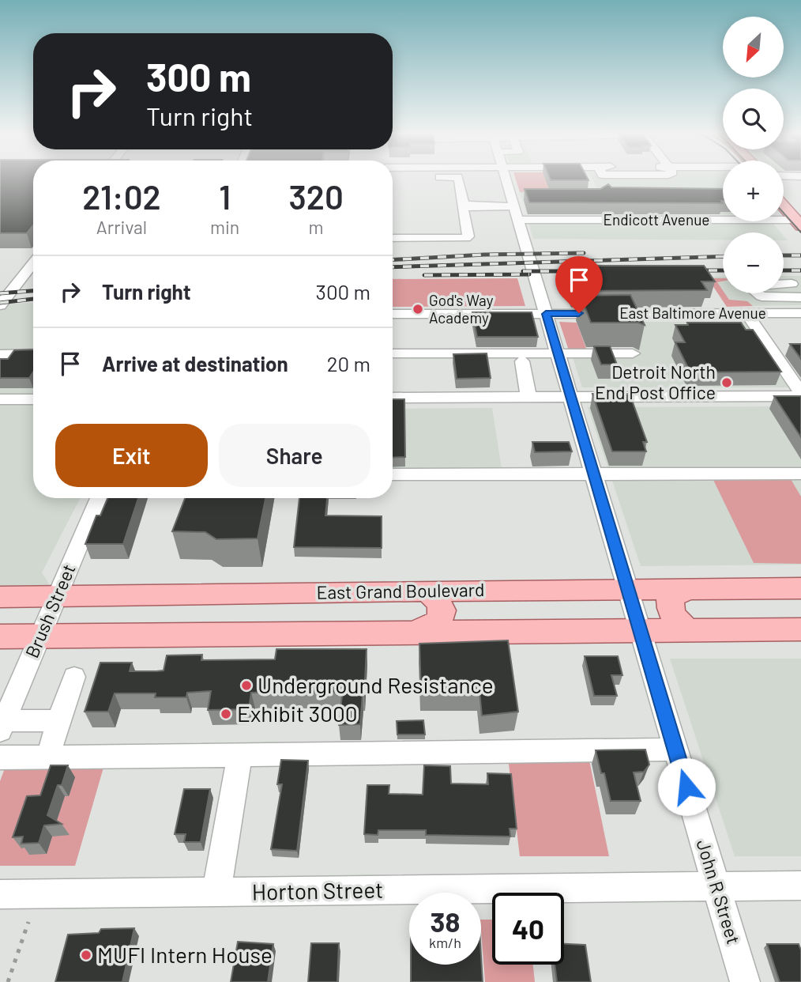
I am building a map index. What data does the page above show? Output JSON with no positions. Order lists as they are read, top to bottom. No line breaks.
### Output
{"streets":{"main road":["East Grand Boulevard"],"street":["Endicott Avenue","East Baltimore Avenue","Brush Street","Horton Street","John R Street"]},"crossings":[["Endicott Avenue","John R Street"],["East Baltimore Avenue","John R Street"],["East Grand Boulevard","Brush Street"],["East Grand Boulevard","John R Street"],["Horton Street","John R Street"]],"places":["God's Way Academy","Detroit North End Post Office","Underground Resistance","Exhibit 3000","MUFI Intern House"],"north":"bottom left","page":{"map_buttons":["+","−"],"turn":["300 m","Turn right"],"eta":["21:02","Arrival","1","min","320","m"],"list":[{"name":"Turn right","value":"300 m"},{"name":"Arrive at destination","value":"20 m"}],"buttons":["Exit","Share"],"speed":"38 km/h","limit":"40"}}
